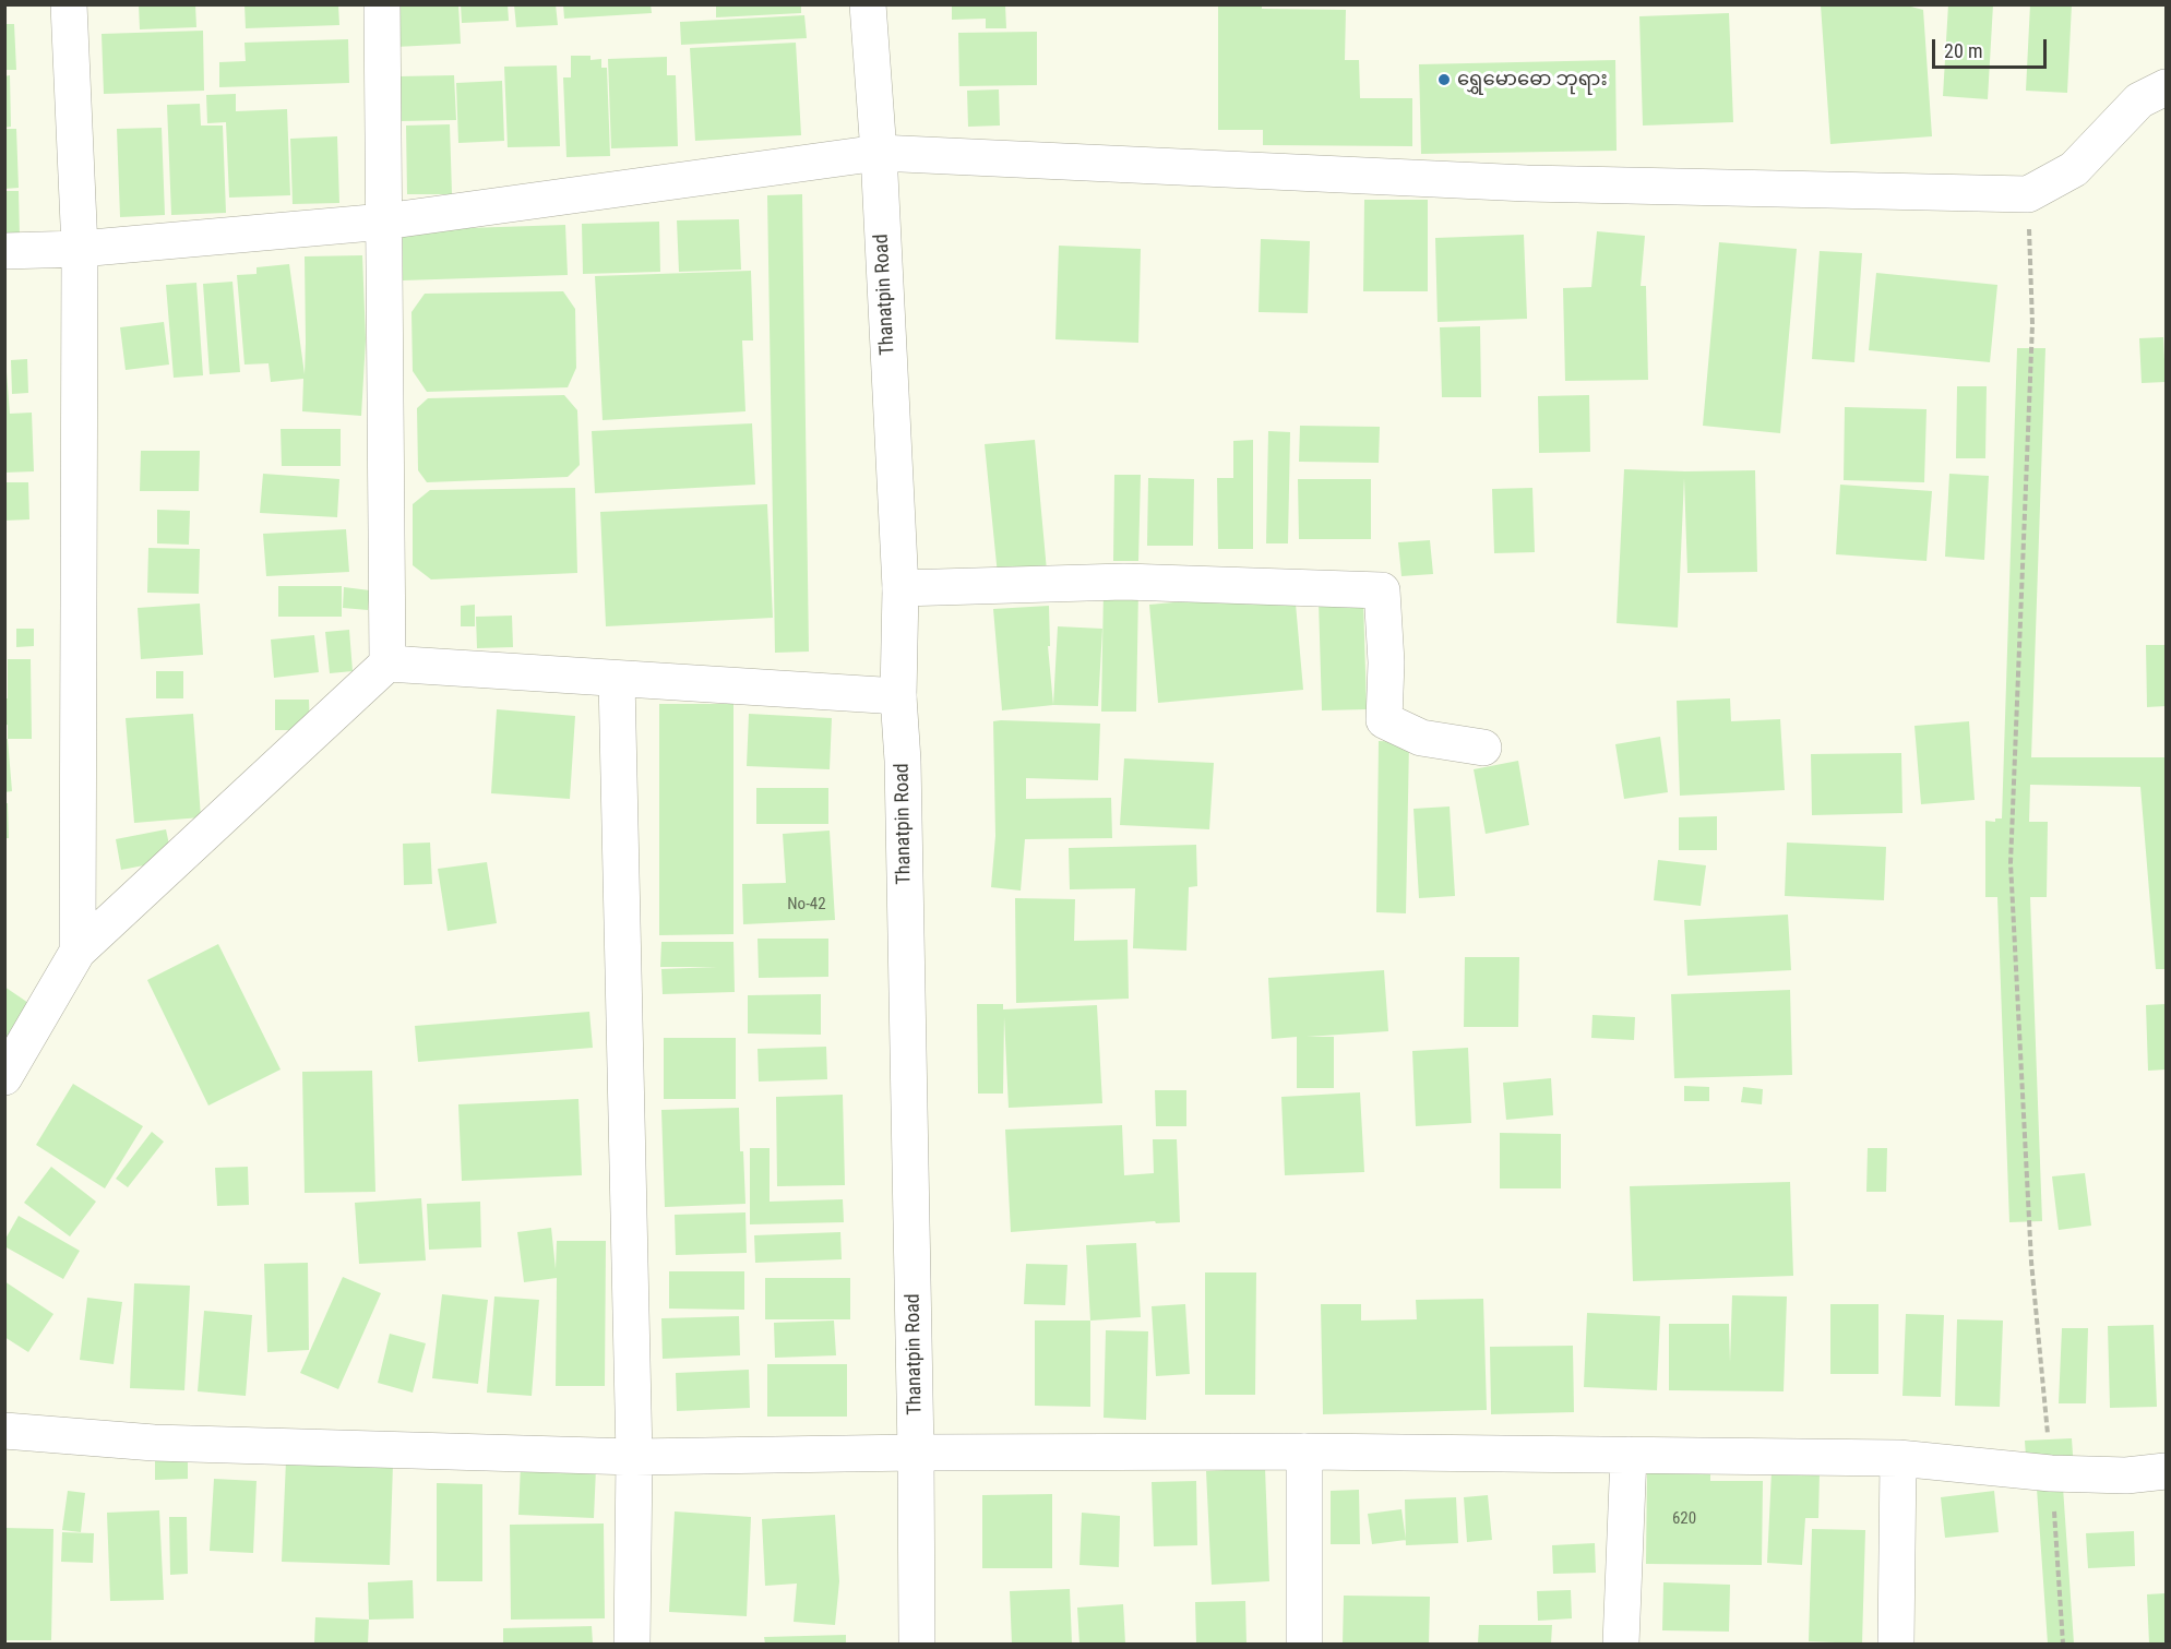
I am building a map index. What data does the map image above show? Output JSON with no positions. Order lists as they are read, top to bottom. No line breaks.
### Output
{"streets":{"street":["Thanatpin Road"]},"places":["ရွှေမောဓော ဘုရား"],"house_numbers":["No-42","620"],"scale_bar":"20 m"}
